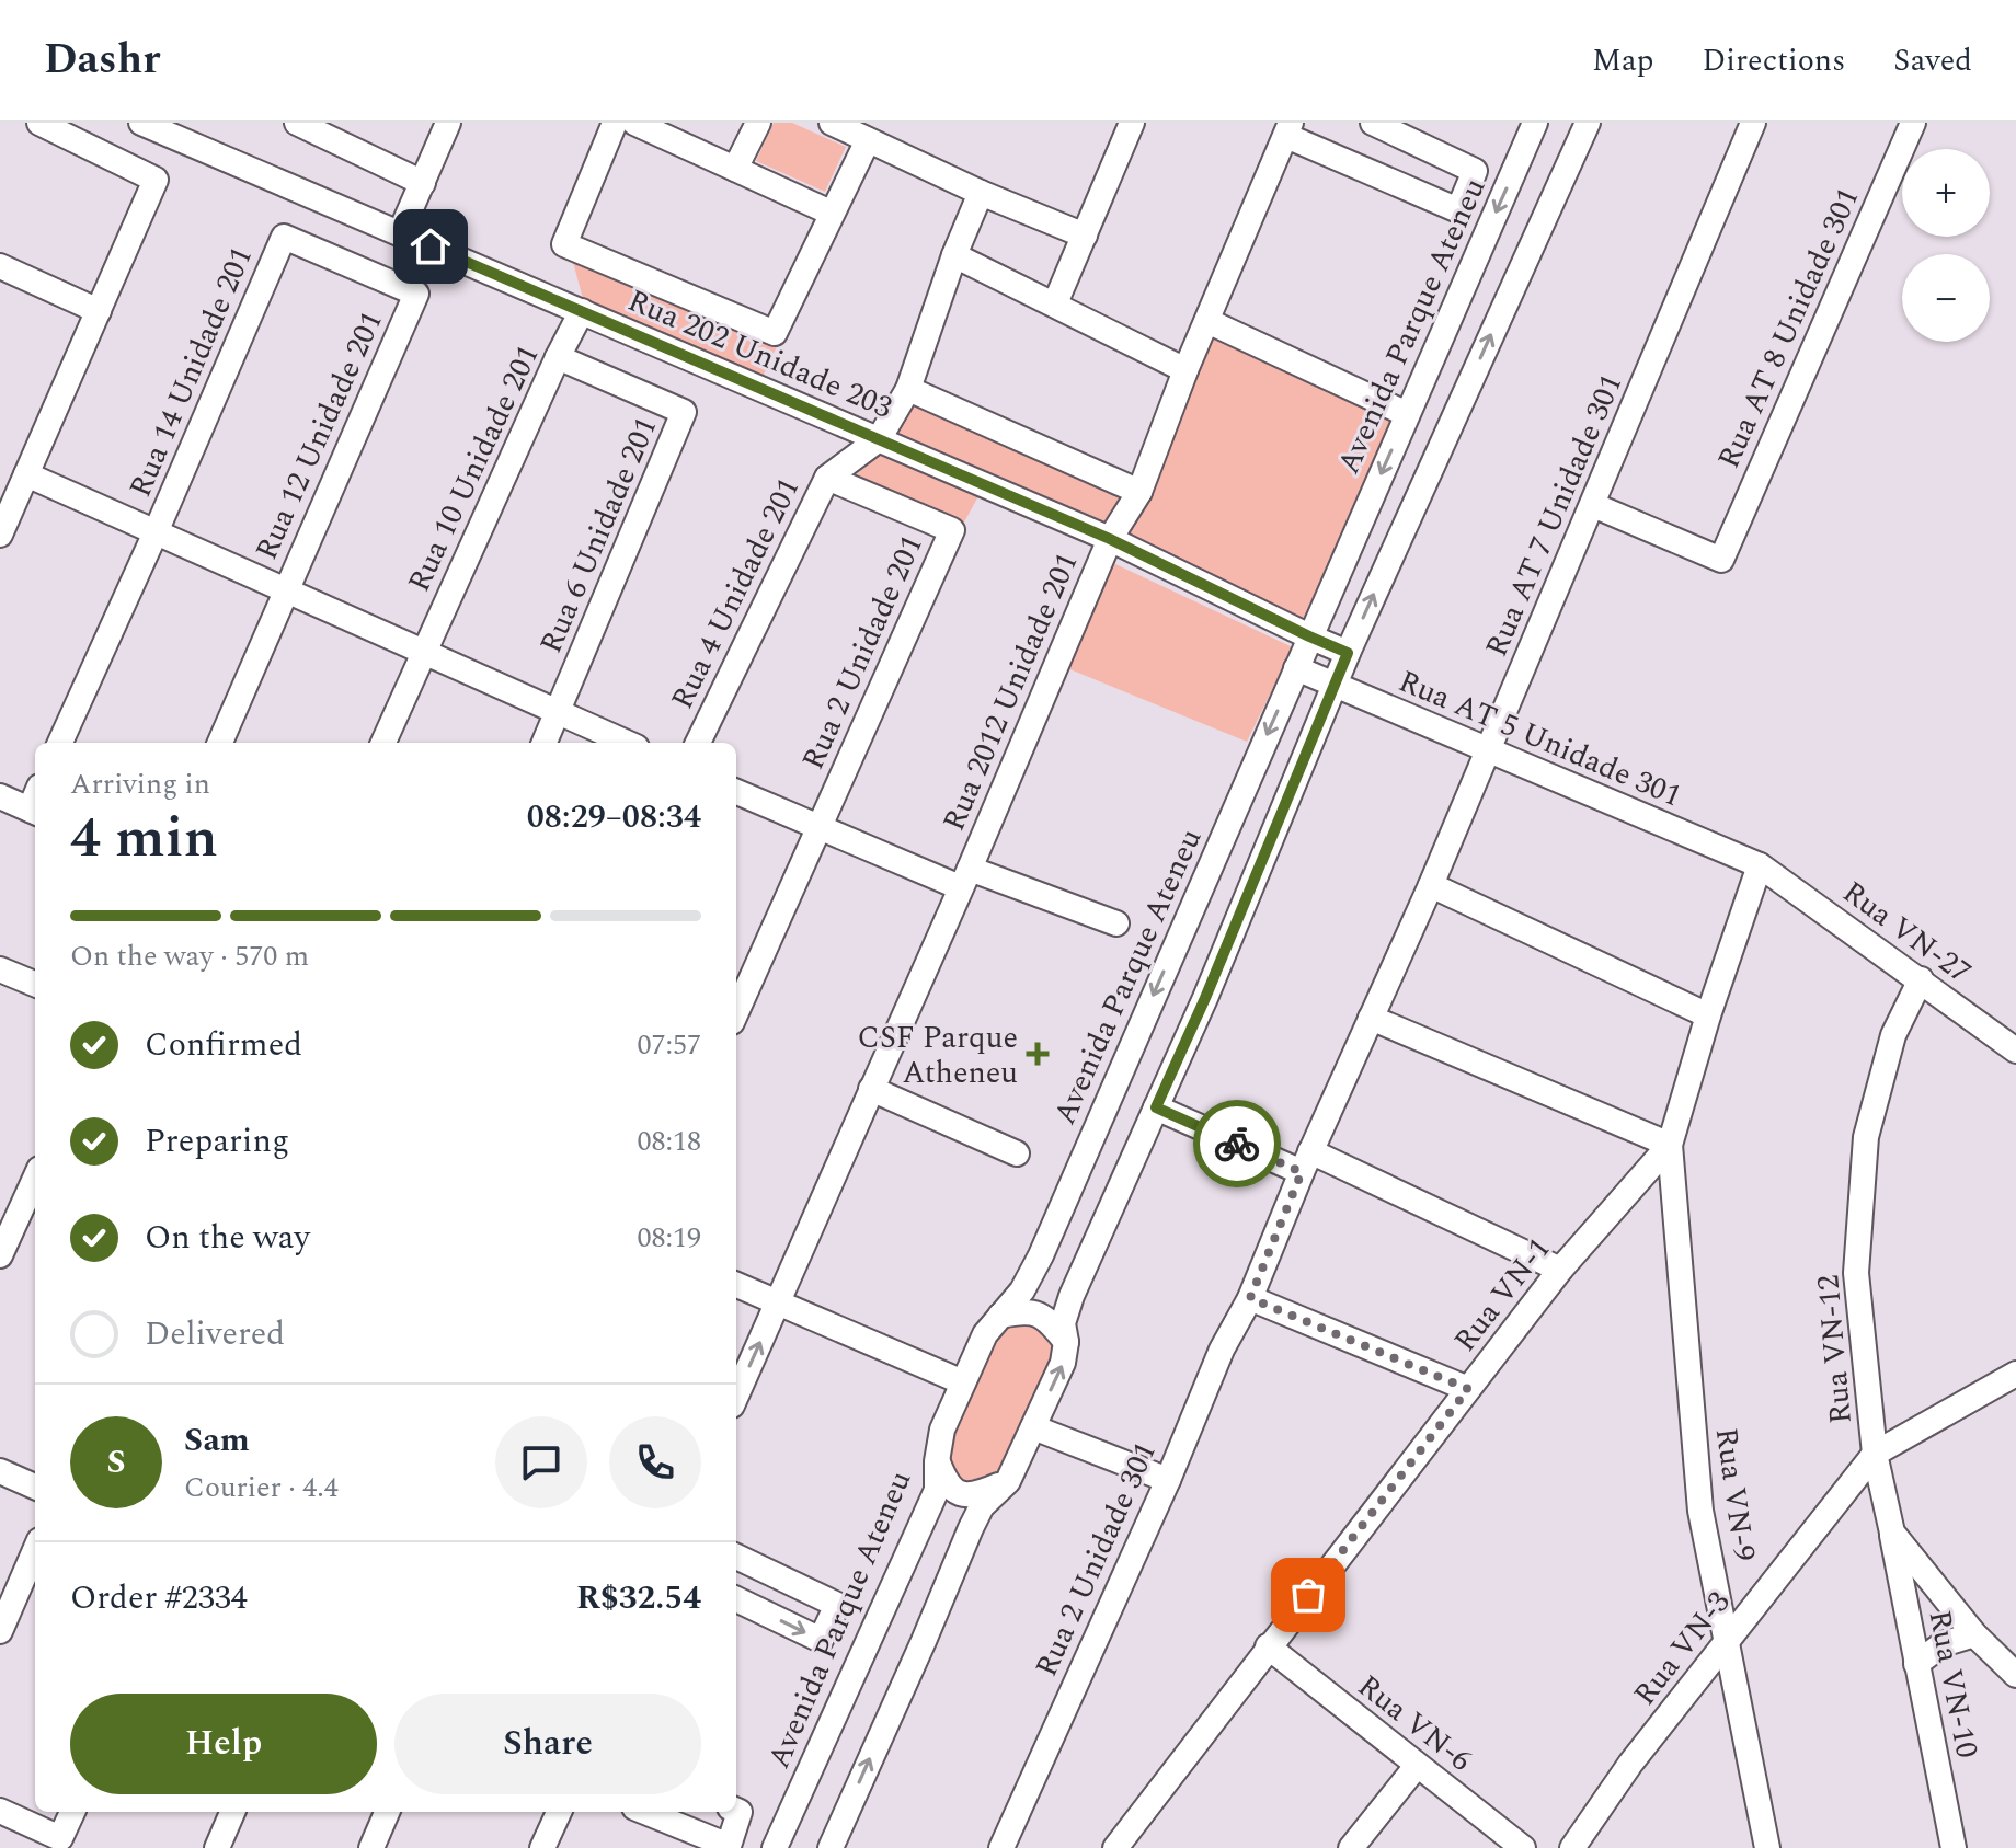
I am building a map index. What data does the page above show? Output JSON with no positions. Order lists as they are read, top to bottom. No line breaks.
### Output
{"streets":{"street":["Avenida Parque Ateneu","Rua AT 8 Unidade 301","Rua 202 Unidade 203","Rua 14 Unidade 201","Rua 12 Unidade 201","Rua 10 Unidade 201","Rua AT 7 Unidade 301","Rua 6 Unidade 201","Rua 4 Unidade 201","Rua 2 Unidade 201","Rua 2012 Unidade 201","Rua AT 5 Unidade 301","Rua VN-27","Rua VN-1","Rua VN-12","Rua VN-9","Rua 2 Unidade 301","Rua VN-3","Rua VN-10","Rua VN-6"]},"crossings":[["Avenida Parque Ateneu","Rua 202 Unidade 203"],["Avenida Parque Ateneu","Rua AT 5 Unidade 301"],["Rua AT 8 Unidade 301","Rua AT 7 Unidade 301"],["Rua 202 Unidade 203","Rua 14 Unidade 201"],["Rua 202 Unidade 203","Rua 10 Unidade 201"],["Rua 202 Unidade 203","Rua 4 Unidade 201"],["Rua 202 Unidade 203","Rua 2012 Unidade 201"],["Rua 14 Unidade 201","Rua 12 Unidade 201"],["Rua 12 Unidade 201","Rua 10 Unidade 201"],["Rua 10 Unidade 201","Rua 6 Unidade 201"],["Rua AT 7 Unidade 301","Rua AT 5 Unidade 301"],["Rua AT 7 Unidade 301","Rua 2 Unidade 301"],["Rua 4 Unidade 201","Rua 2 Unidade 201"],["Rua 2 Unidade 201","Rua 2012 Unidade 201"],["Rua AT 5 Unidade 301","Rua VN-27"],["Rua AT 5 Unidade 301","Rua VN-1"],["Rua VN-27","Rua VN-1"],["Rua VN-27","Rua VN-12"],["Rua VN-1","Rua VN-9"],["Rua VN-1","Rua VN-6"],["Rua VN-12","Rua VN-3"],["Rua VN-12","Rua VN-10"],["Rua VN-9","Rua VN-3"]],"places":{"health":["CSF Parque Atheneu"]},"page":{"header":"Dashr","nav":["Map","Directions","Saved"],"map_buttons":["+","−"],"heading":["4 min","Arriving in","08:29–08:34"],"panel":["Sam","Courier · 4.4","Order #2334","R$32.54"],"bar":"On the way · 570 m","list":[["Confirmed","07:57"],["Preparing","08:18"],["On the way","08:19"],"Delivered"],"round":"S","buttons":["Help","Share"]}}
